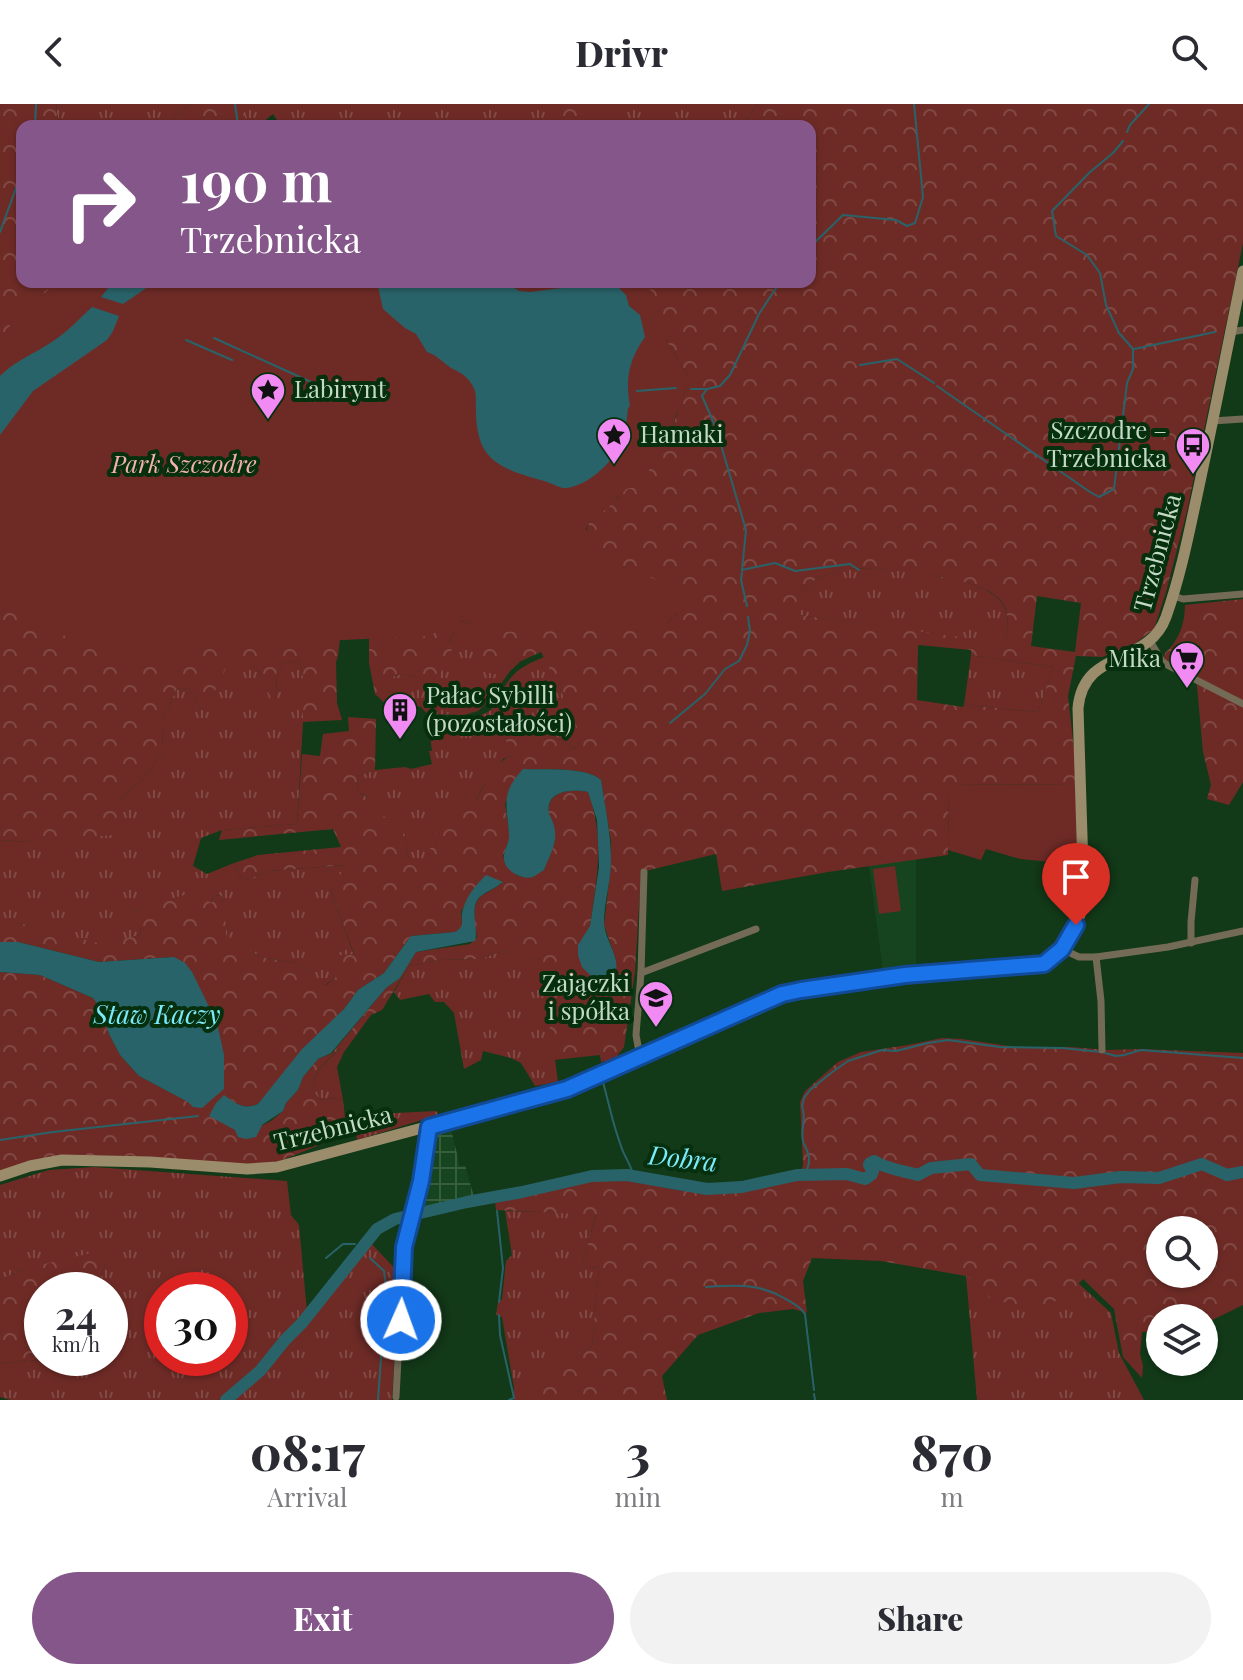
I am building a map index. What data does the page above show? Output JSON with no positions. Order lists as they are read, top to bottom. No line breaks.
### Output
{"streets":{"street":["Trzebnicka"]},"water":["Staw Kaczy","Dobra"],"parks":["Park Szczodre"],"places":{"place":["Labirynt","Hamaki"],"bus stop":["Szczodre – Trzebnicka"],"supermarket":["Mika"],"building":["Pałac Sybilli (pozostałości)"],"school or university":["Zajączki i spółka"]},"page":{"header":"Drivr","turn":["190 m","Trzebnicka"],"speed":"24 km/h","limit":"30","eta":["08:17","Arrival","3","min","870","m"],"buttons":["Exit","Share"]}}
